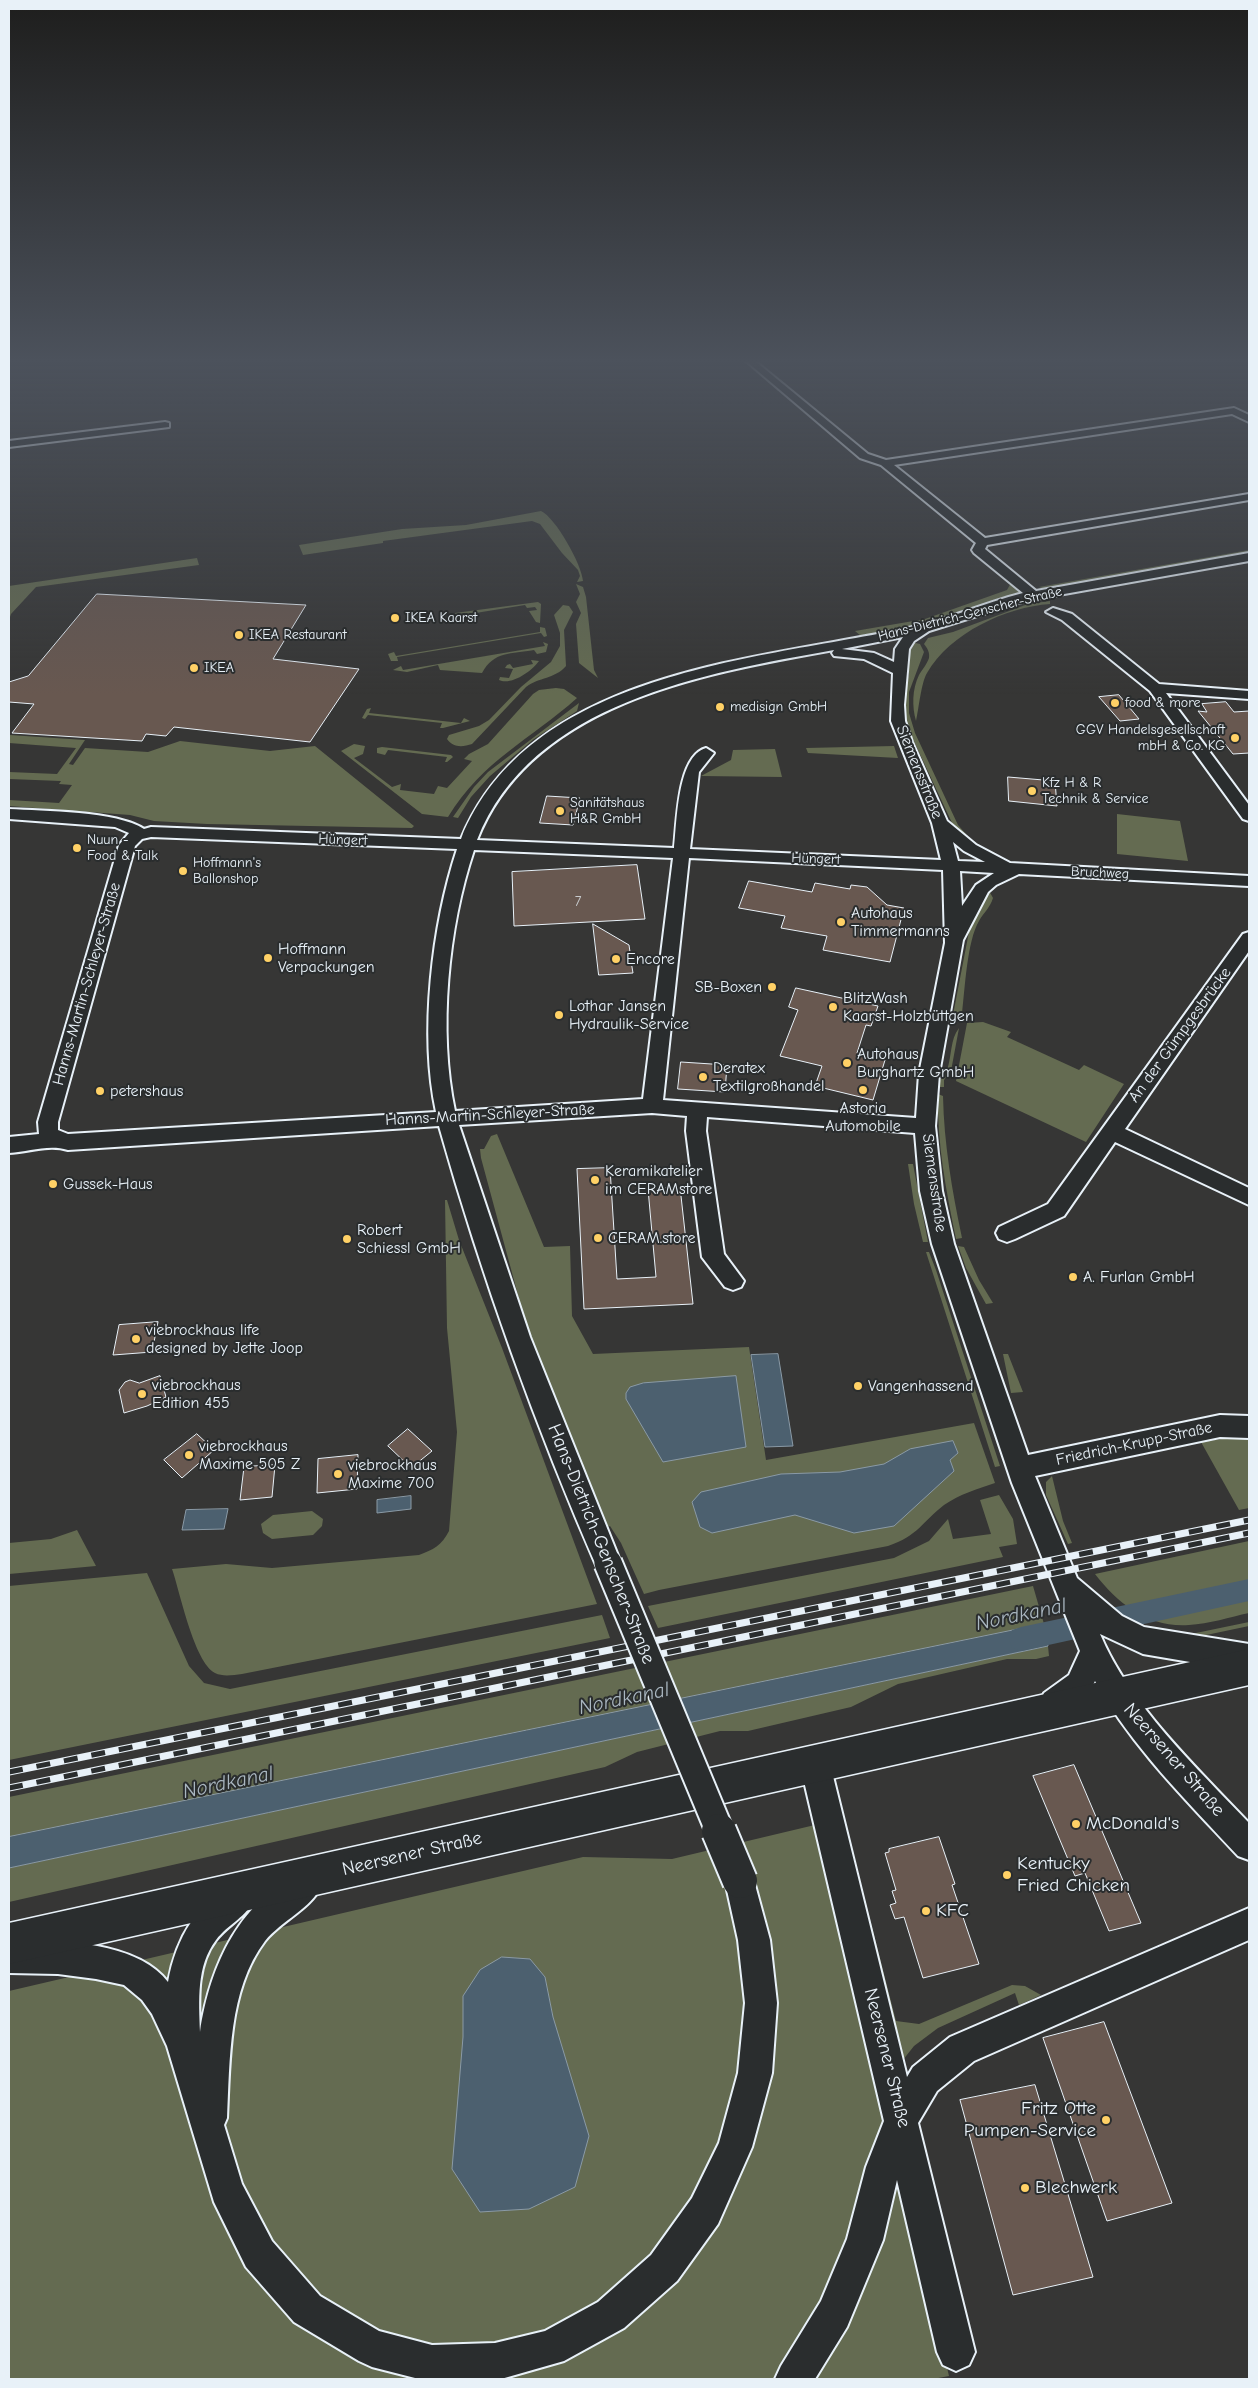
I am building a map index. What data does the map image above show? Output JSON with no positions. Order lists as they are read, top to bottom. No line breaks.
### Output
{"streets":{"main road":["Neersener Straße"],"street":["Hans-Dietrich-Genscher-Straße","Siemensstraße","Hüngert","Bruchweg","Hanns-Martin-Schleyer-Straße","An der Gümpgesbrücke","Friedrich-Krupp-Straße"]},"crossings":[["Hans-Dietrich-Genscher-Straße","Siemensstraße"],["Hans-Dietrich-Genscher-Straße","Hüngert"],["Hans-Dietrich-Genscher-Straße","Hanns-Martin-Schleyer-Straße"],["Hans-Dietrich-Genscher-Straße","Neersener Straße"],["Siemensstraße","Hüngert"],["Siemensstraße","Bruchweg"],["Siemensstraße","Hanns-Martin-Schleyer-Straße"],["Siemensstraße","Friedrich-Krupp-Straße"],["Siemensstraße","Neersener Straße"],["Hüngert","Bruchweg"],["Hüngert","Hanns-Martin-Schleyer-Straße"]],"water":["Nordkanal"],"places":["IKEA Kaarst","IKEA Restaurant","IKEA","food & more","medisign GmbH","GGV Handelsgesellschaft mbH & Co. KG","Kfz H & R Technik & Service","Sanitätshaus H&R GmbH","Nuun - Food & Talk","Hoffmann's Ballonshop","Autohaus Timmermanns","Hoffmann Verpackungen","Encore","SB-Boxen","BlitzWash Kaarst-Holzbüttgen","Lothar Jansen Hydraulik-Service","Autohaus Burghartz GmbH","Deratex Textilgroßhandel","Astoria Automobile","petershaus","Keramikatelier im CERAMstore","Gussek-Haus","CERAM.store","Robert Schiessl GmbH","A. Furlan GmbH","viebrockhaus life designed by Jette Joop","Vangenhassend","viebrockhaus Edition 455","viebrockhaus Maxime 505 Z","viebrockhaus Maxime 700","McDonald's","Kentucky Fried Chicken","KFC","Fritz Otte Pumpen-Service","Blechwerk"],"house_numbers":["7"]}
